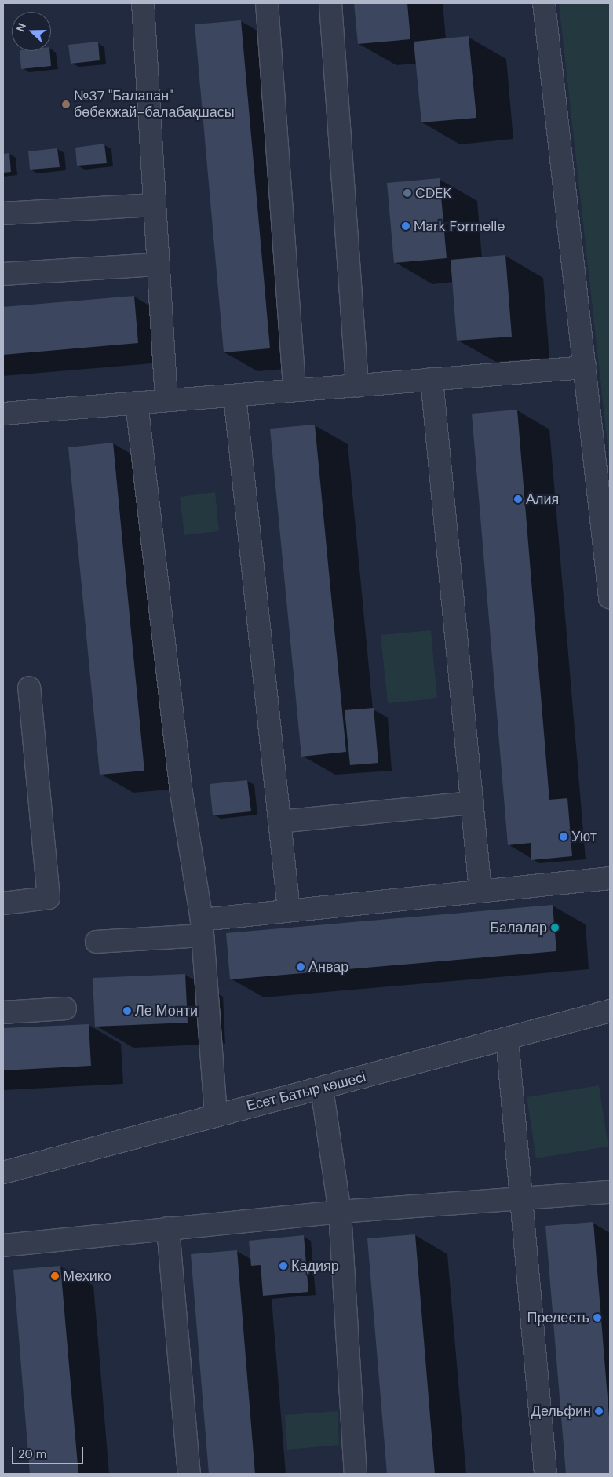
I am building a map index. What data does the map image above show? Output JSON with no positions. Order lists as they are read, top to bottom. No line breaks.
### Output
{"streets":{"street":["Есет Батыр көшесі"]},"places":["№37 \"Балапан\" бөбекжай-балабақшасы","CDEK","Mark Formelle","Алия","Уют","Балалар","Анвар","Ле Монти","Кадияр","Мехико","Прелесть","Дельфин"],"scale_bar":"20 m","north":"left"}
